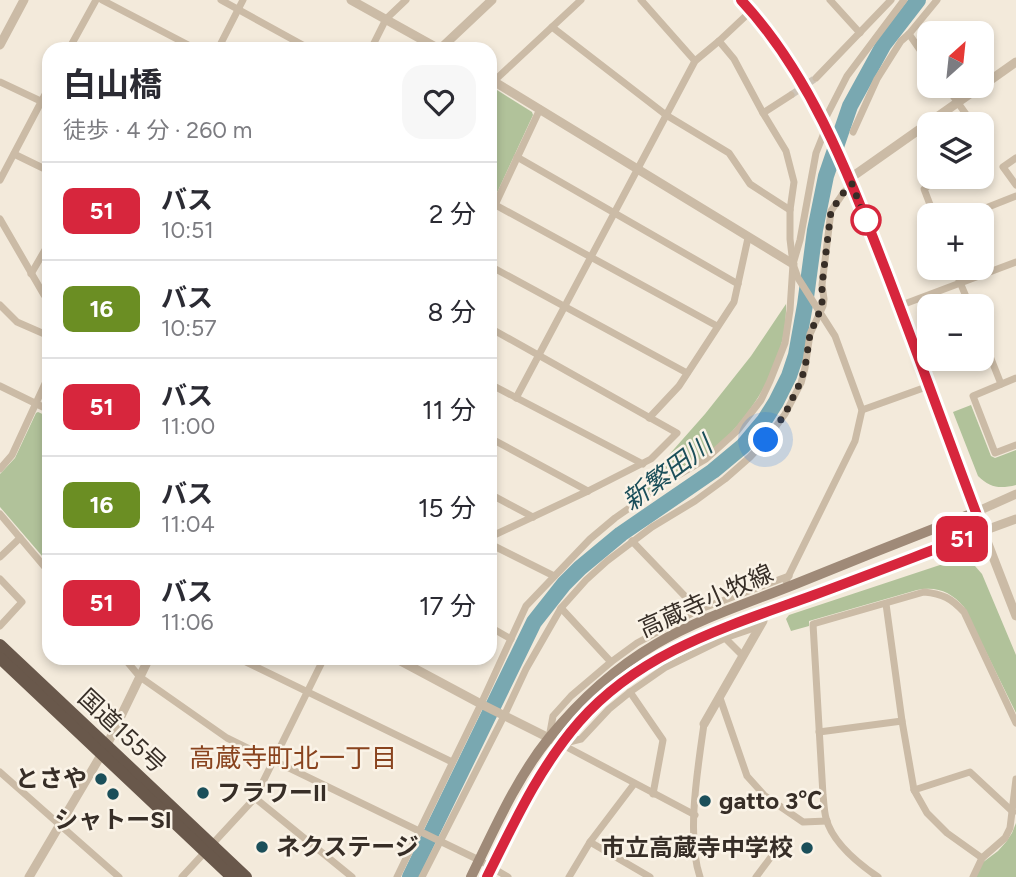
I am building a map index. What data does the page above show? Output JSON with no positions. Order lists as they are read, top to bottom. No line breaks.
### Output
{"streets":{"highway":["国道155号"],"main road":["高蔵寺小牧線"]},"districts":["高蔵寺町北一丁目"],"water":["新繁田川"],"places":["とさや","フラワーII","シャトーSI","gatto 3℃","ネクステージ","市立高蔵寺中学校"],"lines":["bus line 51"],"north":"top right","page":{"on_map":"51","map_buttons":["+","−"],"heading":["白山橋","徒歩 · 4 分 · 260 m"],"list":[{"mark":"51","name":"バス","note":"10:51","value":"2 分"},{"mark":"16","name":"バス","note":"10:57","value":"8 分"},{"mark":"51","name":"バス","note":"11:00","value":"11 分"},{"mark":"16","name":"バス","note":"11:04","value":"15 分"},{"mark":"51","name":"バス","note":"11:06","value":"17 分"}]}}
